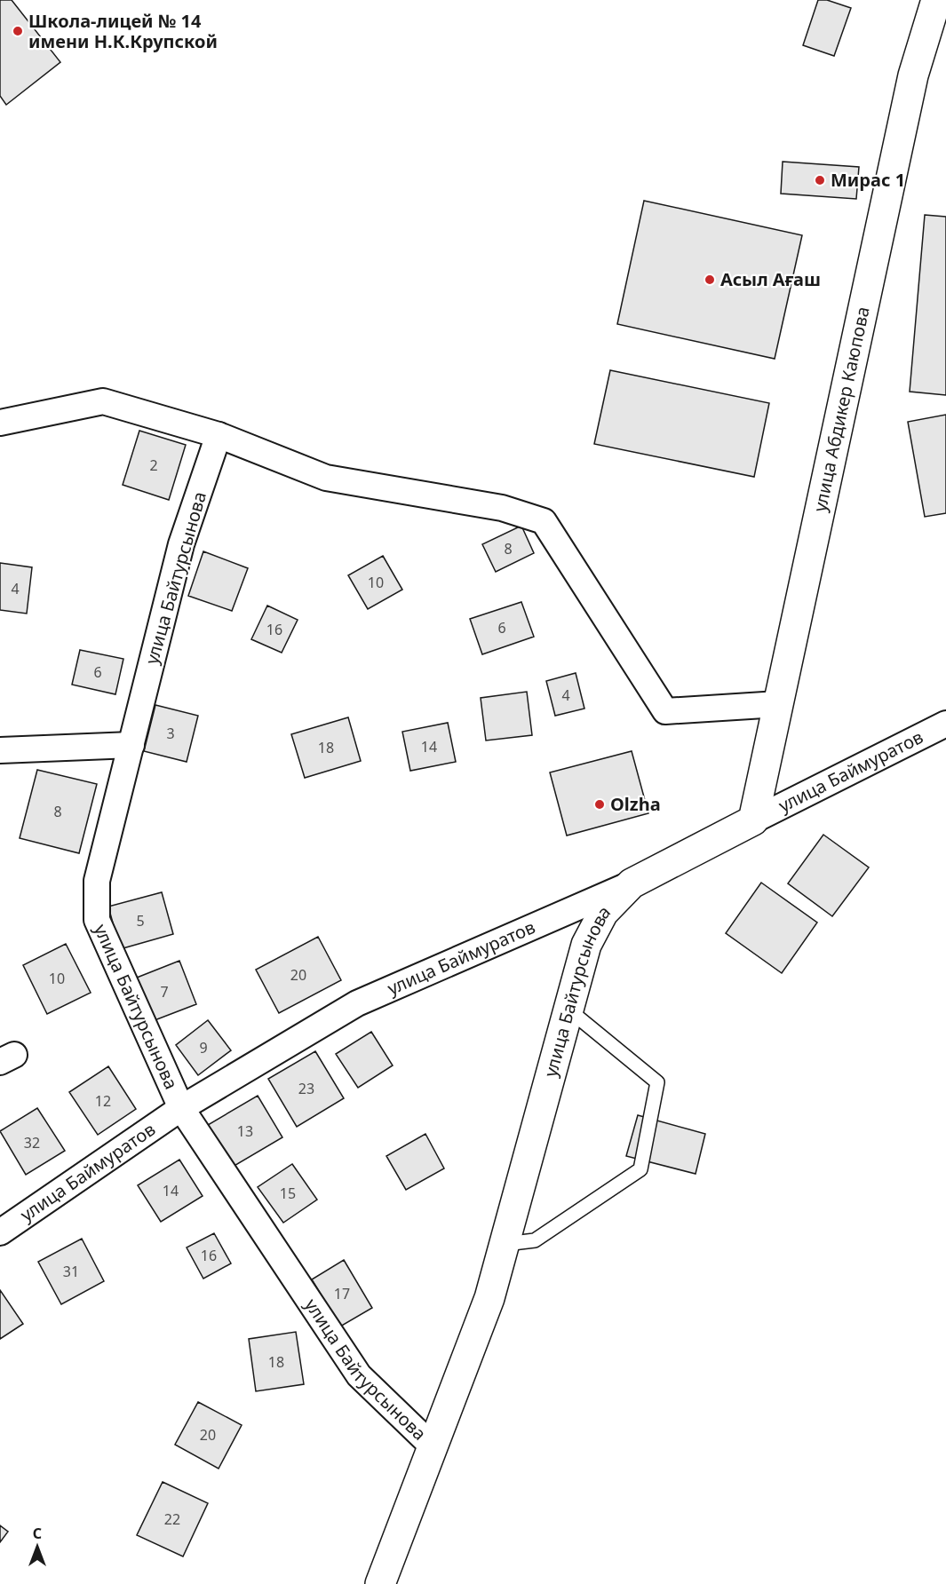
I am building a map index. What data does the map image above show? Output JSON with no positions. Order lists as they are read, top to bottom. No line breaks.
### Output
{"streets":{"street":["улица Абдикер Каюпова","улица Байтурсынова","улица Баймуратов"]},"crossings":[["улица Абдикер Каюпова","улица Баймуратов"],["улица Байтурсынова","улица Баймуратов"]],"places":["Школа-лицей № 14 имени Н.К.Крупской","Мирас 1","Асыл Ағаш","Olzha"],"house_numbers":["2","8","10","4","6","16","6","4","3","14","18","8","5","20","10","7","9","23","12","13","32","14","15","16","31","17","18","20","22"],"north":"top"}
